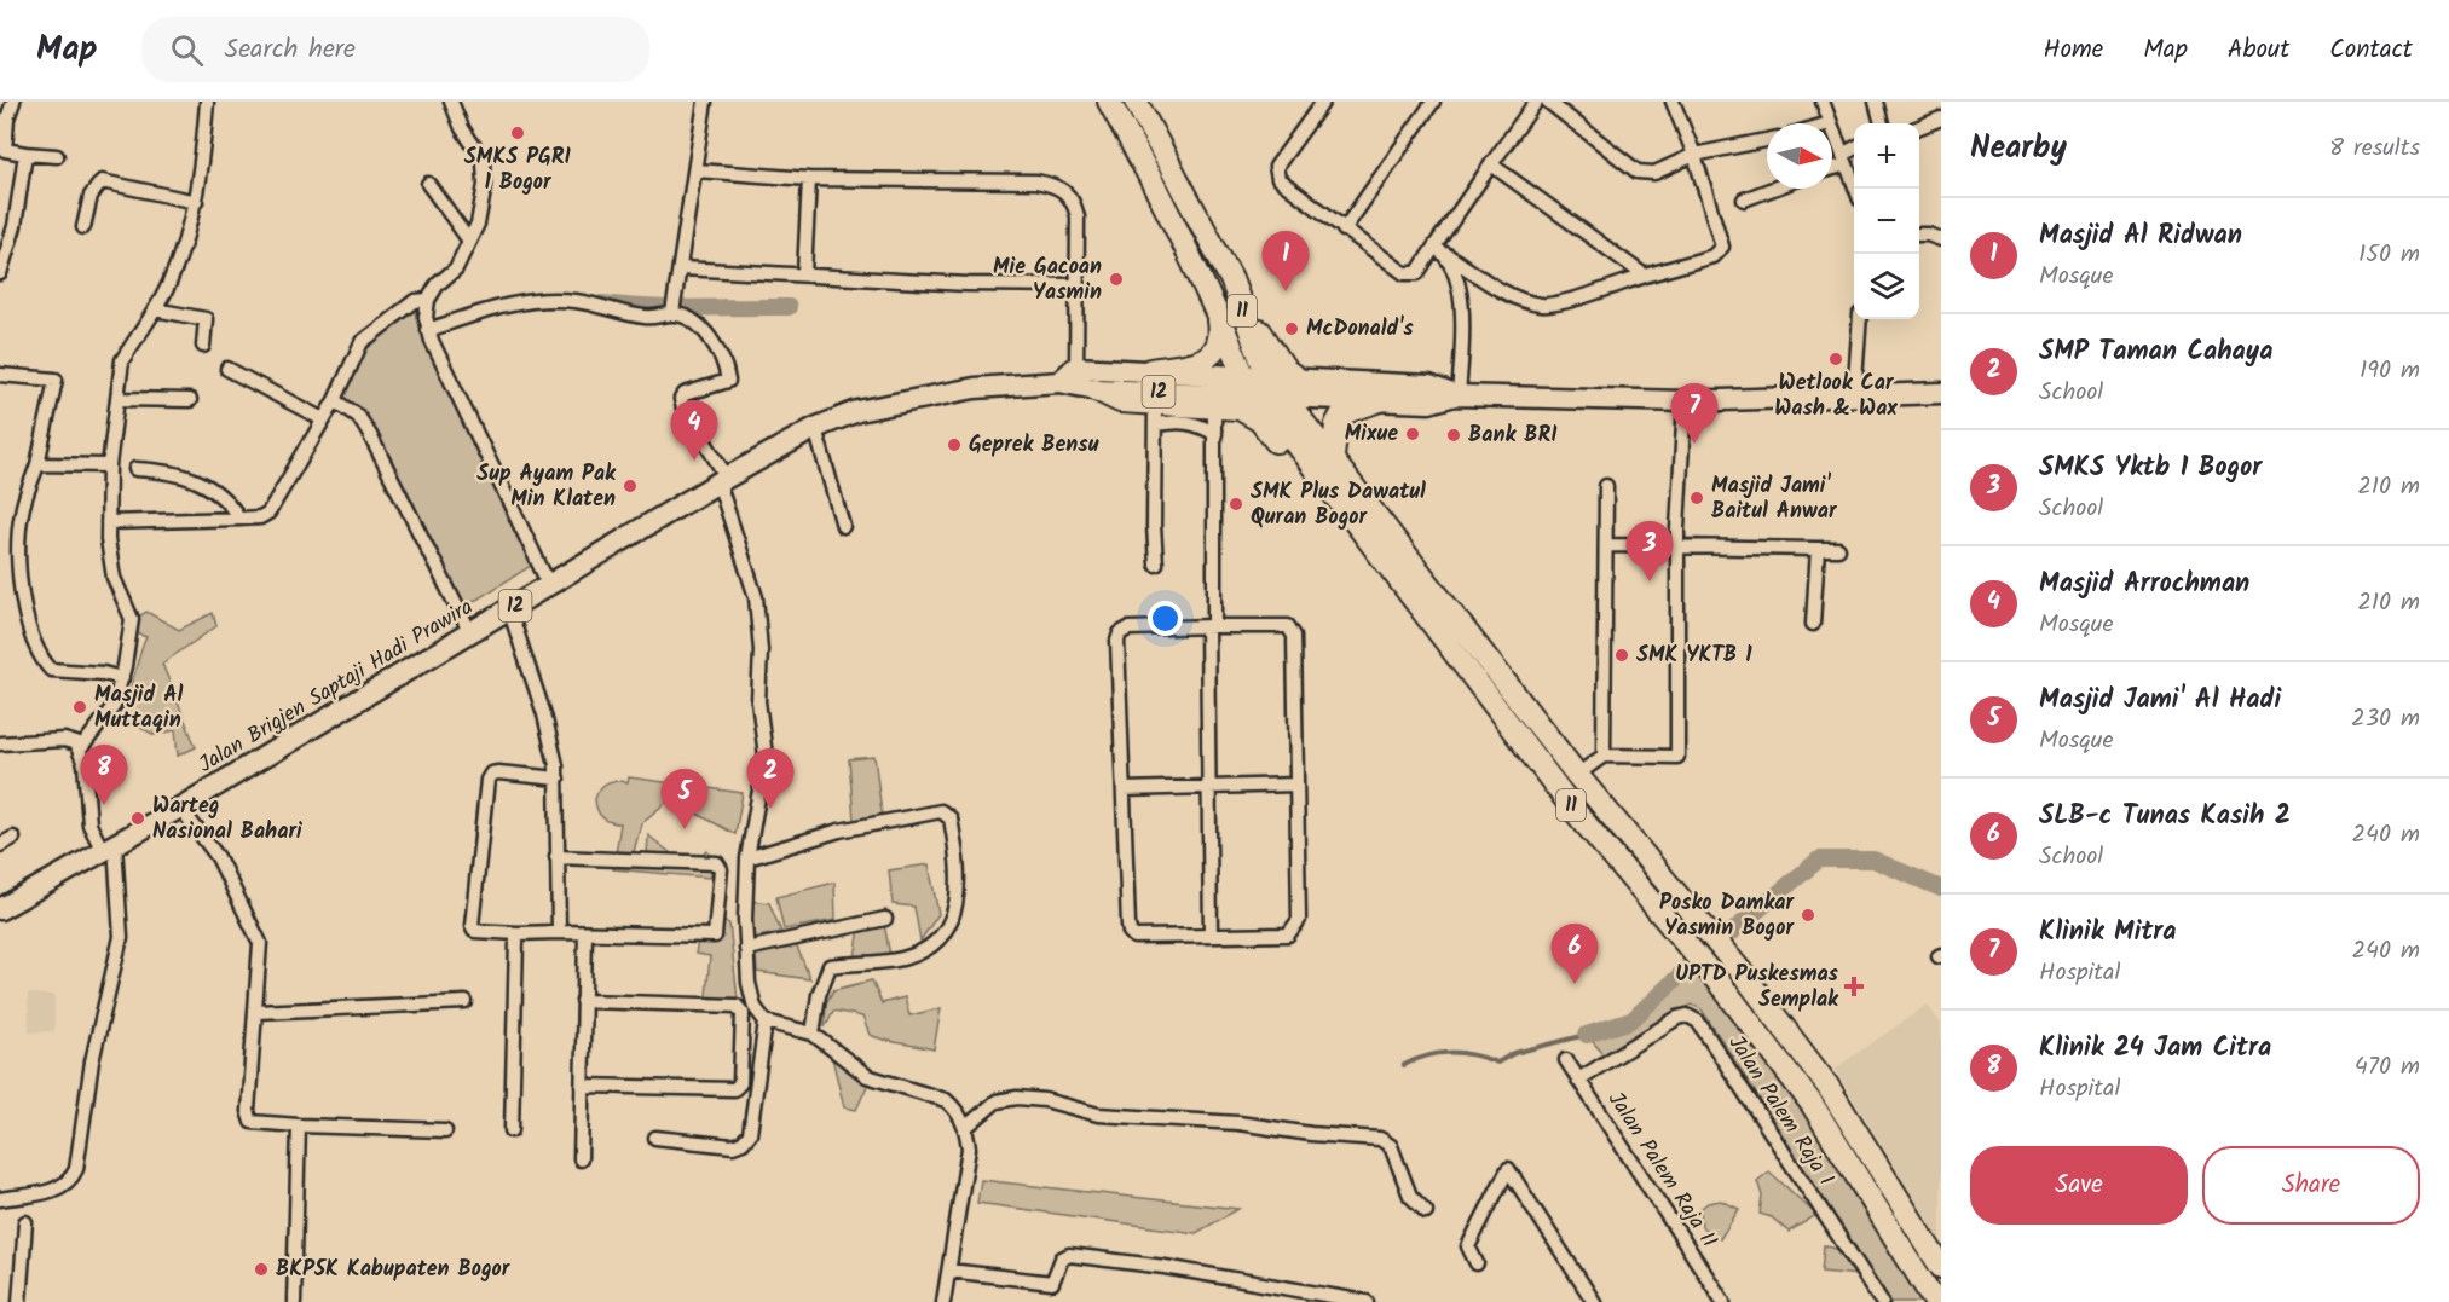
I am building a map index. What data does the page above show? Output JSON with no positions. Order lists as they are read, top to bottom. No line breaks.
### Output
{"streets":{"highway":["11","12"],"main road":["Jalan Brigjen Saptaji Hadi Prawira"],"street":["Jalan Palem Raja I","Jalan Palem Raja II"]},"crossings":[["11","12"],["12","Jalan Brigjen Saptaji Hadi Prawira"],["Jalan Palem Raja I","Jalan Palem Raja II"]],"places":{"other":["SMKS PGRI 1 Bogor","Mie Gacoan Yasmin","McDonald's","Wetlook Car Wash & Wax","Mixue","Bank BRI","Geprek Bensu","Sup Ayam Pak Min Klaten","Masjid Jami' Baitul Anwar","SMK Plus Dawatul Quran Bogor","SMK YKTB 1","Masjid Al Muttaqin","Warteg Nasional Bahari","Posko Damkar Yasmin Bogor","BKP5K Kabupaten Bogor"],"health":["UPTD Puskesmas Semplak"]},"north":"right","page":{"header":"Map","search":"Search here","nav":["Home","Map","About","Contact"],"heading":["Nearby","8 results"],"map_buttons":["+","−"],"list":[{"mark":"1","name":"Masjid Al Ridwan","note":"Mosque","value":"150 m"},{"mark":"2","name":"SMP Taman Cahaya","note":"School","value":"190 m"},{"mark":"3","name":"SMKS Yktb 1 Bogor","note":"School","value":"210 m"},{"mark":"4","name":"Masjid Arrochman","note":"Mosque","value":"210 m"},{"mark":"5","name":"Masjid Jami' Al Hadi","note":"Mosque","value":"230 m"},{"mark":"6","name":"SLB-c Tunas Kasih 2","note":"School","value":"240 m"},{"mark":"7","name":"Klinik Mitra","note":"Hospital","value":"240 m"},{"mark":"8","name":"Klinik 24 Jam Citra","note":"Hospital","value":"470 m"}],"pins":["1","7","4","3","8","2","5","6"],"buttons":["Save","Share"]}}
